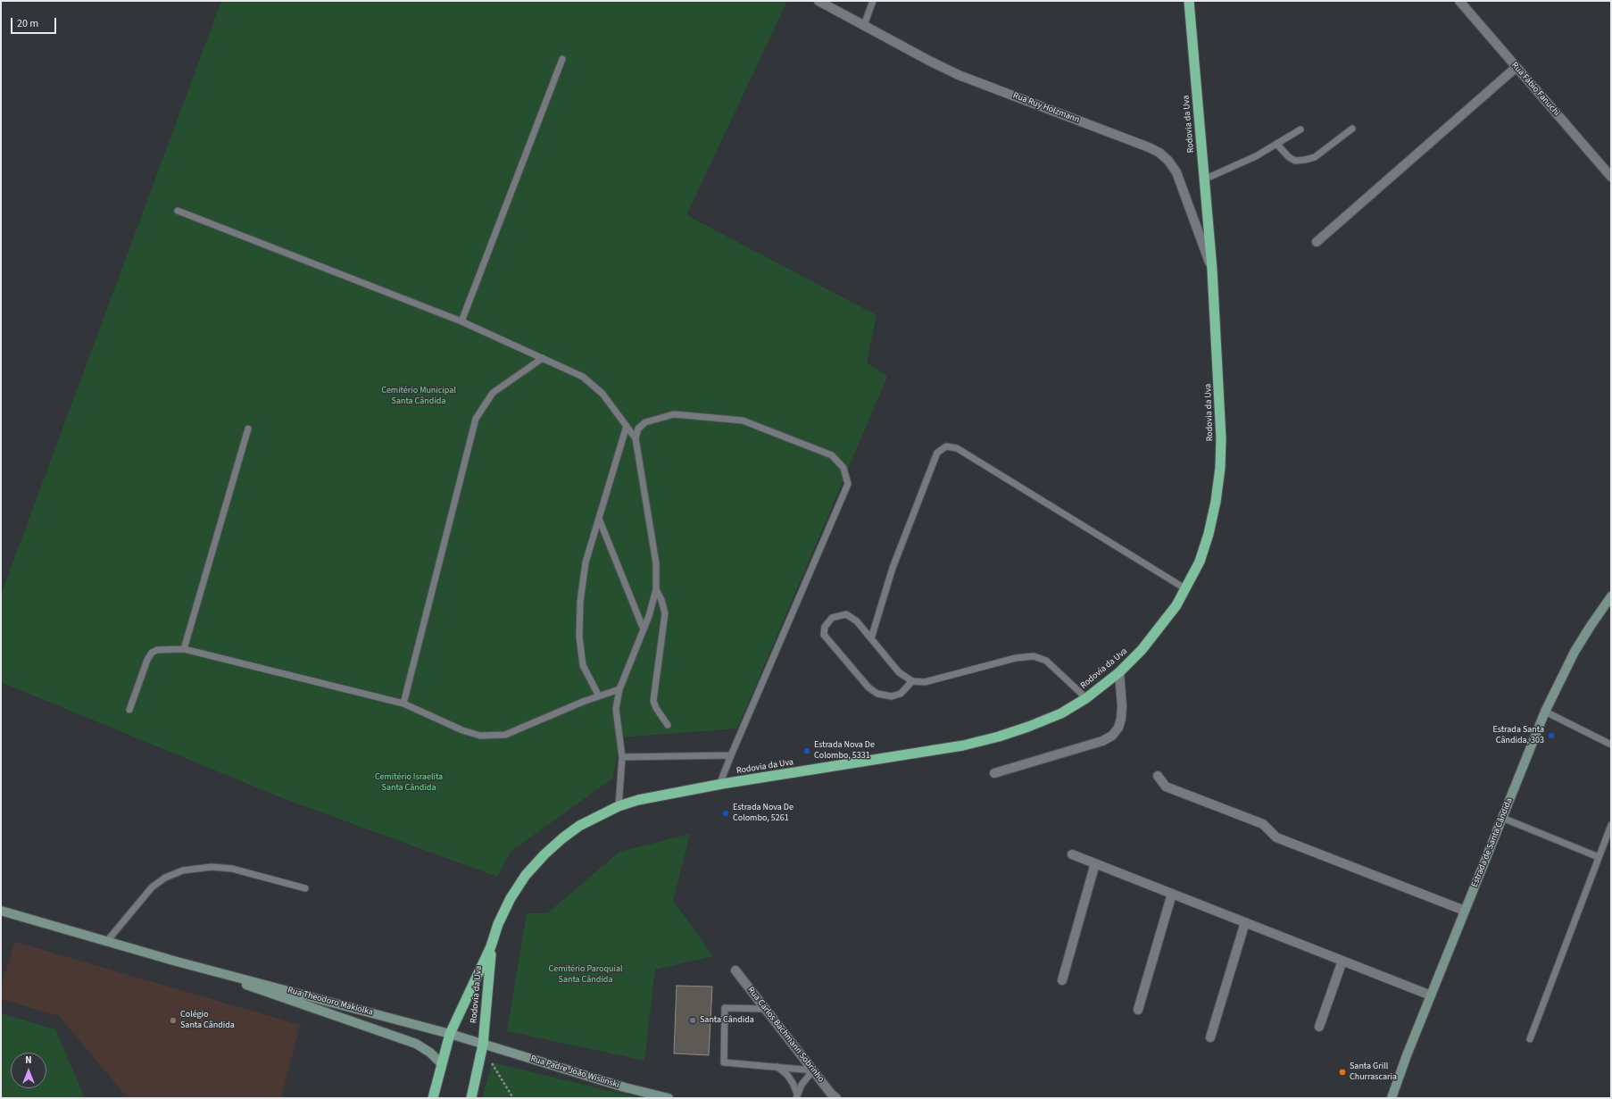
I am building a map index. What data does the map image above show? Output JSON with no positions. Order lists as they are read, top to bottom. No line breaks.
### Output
{"streets":{"highway":["Rodovia da Uva"],"main road":["Estrada de Santa Cândida","Rua Theodoro Makiolka","Rua Padre João Wislinski"],"street":["Rua Fábio Fanuchi","Rua Ruy Holzmann","Rua Carlos Bachmann Sobrinho"]},"crossings":[["Rua Ruy Holzmann","Rodovia da Uva"],["Rodovia da Uva","Rua Theodoro Makiolka"],["Rodovia da Uva","Rua Padre João Wislinski"],["Rua Theodoro Makiolka","Rua Padre João Wislinski"]],"parks":["Cemitério Municipal Santa Cândida","Cemitério Israelita Santa Cândida","Cemitério Paroquial Santa Cândida"],"places":["Estrada Santa Cândida, 303","Estrada Nova De Colombo, 5331","Estrada Nova De Colombo, 5261","Colégio Santa Cândida","Santa Cândida","Santa Grill Churrascaria"],"scale_bar":"20 m","north":"top"}
